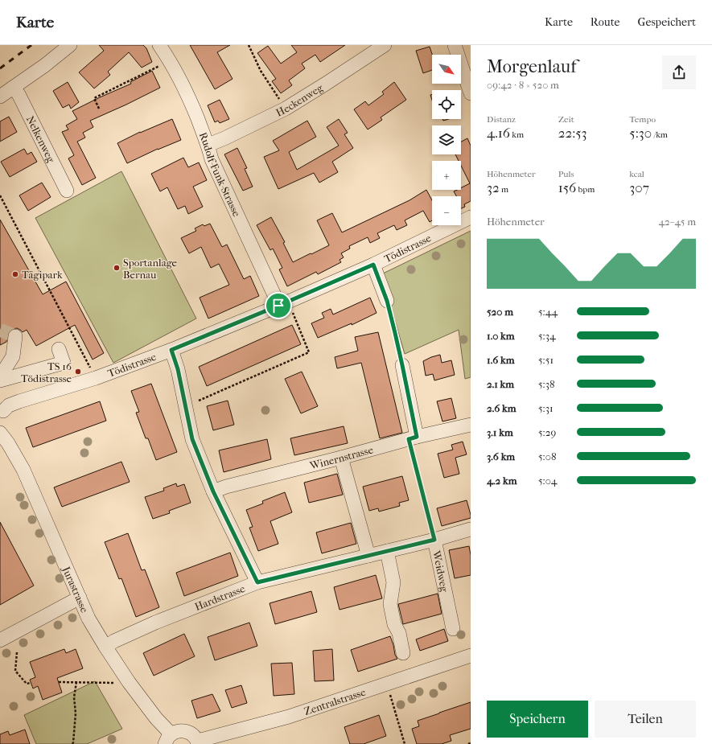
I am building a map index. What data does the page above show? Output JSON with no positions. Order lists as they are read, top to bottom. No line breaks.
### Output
{"streets":{"street":["Heckenweg","Nelkenweg","Rudolf-Funk-Strasse","Tödistrasse","Winernstrasse","Weidweg","Jurastrasse","Hardstrasse","Zentralstrasse"]},"crossings":[["Heckenweg","Rudolf-Funk-Strasse"],["Rudolf-Funk-Strasse","Tödistrasse"],["Winernstrasse","Weidweg"],["Weidweg","Hardstrasse"],["Jurastrasse","Hardstrasse"]],"places":["Sportanlage Bernau","Tägipark","TS 16 Tödistrasse"],"north":"bottom right","page":{"header":"Karte","nav":["Karte","Route","Gespeichert"],"heading":["Morgenlauf","09:42 · 8 × 520 m"],"map_buttons":["+","−"],"stats":[["Distanz","4.16 km"],["Zeit","22:53"],["Tempo","5:30 /km"],["Höhenmeter","32 m"],["Puls","156 bpm"],["kcal","307"]],"chart":["Höhenmeter","42–45 m"],"list":[{"name":"520 m","note":"5:44"},{"name":"1.0 km","note":"5:34"},{"name":"1.6 km","note":"5:51"},{"name":"2.1 km","note":"5:38"},{"name":"2.6 km","note":"5:31"},{"name":"3.1 km","note":"5:29"},{"name":"3.6 km","note":"5:08"},{"name":"4.2 km","note":"5:04"}],"buttons":["Speichern","Teilen"]}}
